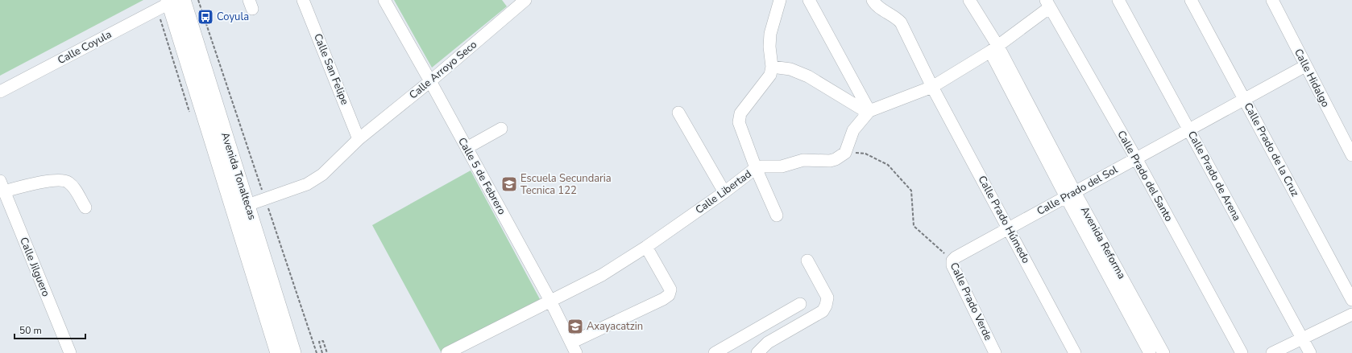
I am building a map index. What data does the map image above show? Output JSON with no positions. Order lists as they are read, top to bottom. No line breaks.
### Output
{"streets":{"main road":["Avenida Tonaltecas"],"street":["Calle Coyula","Calle San Felipe","Calle Arroyo Seco","Calle Hidalgo","Calle Prado de la Cruz","Calle 5 de Febrero","Calle Prado del Santo","Calle Prado de Arena","Calle Prado del Sol","Calle Libertad","Calle Prado Húmedo","Avenida Reforma","Calle Jilguero","Calle Prado Verde"]},"crossings":[["Calle Coyula","Avenida Tonaltecas"],["Calle San Felipe","Calle Arroyo Seco"],["Calle Arroyo Seco","Avenida Tonaltecas"],["Calle Arroyo Seco","Calle 5 de Febrero"],["Calle Hidalgo","Calle Prado del Sol"],["Calle Prado de la Cruz","Calle Prado del Sol"],["Calle 5 de Febrero","Calle Libertad"],["Calle Prado del Santo","Calle Prado del Sol"],["Calle Prado de Arena","Calle Prado del Sol"],["Calle Prado del Sol","Calle Prado Húmedo"],["Calle Prado del Sol","Avenida Reforma"],["Calle Prado del Sol","Calle Prado Verde"]],"places":{"bus stop":["Coyula"],"school or university":["Escuela Secundaria Tecnica 122","Axayacatzin"]},"scale_bar":"50 m"}
